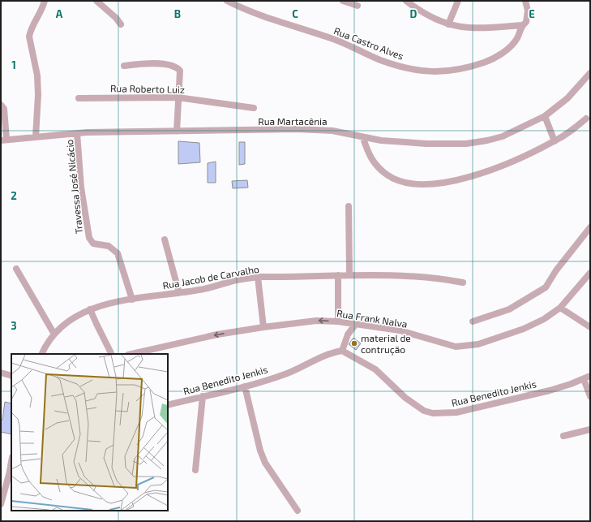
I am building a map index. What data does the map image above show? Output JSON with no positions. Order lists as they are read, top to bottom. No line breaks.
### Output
{"streets":{"street":["Rua Castro Alves","Rua Roberto Luiz","Rua Martacênia","Travessa José Nicácio","Rua Jacob de Carvalho","Rua Frank Nalva","Rua Benedito Jenkis"]},"crossings":[["Rua Martacênia","Travessa José Nicácio"],["Travessa José Nicácio","Rua Jacob de Carvalho"]],"one_way":["Rua Frank Nalva"],"places":["material de contrução"],"grid":{"columns":["A","B","C","D","E"],"rows":["1","2","3"]}}
